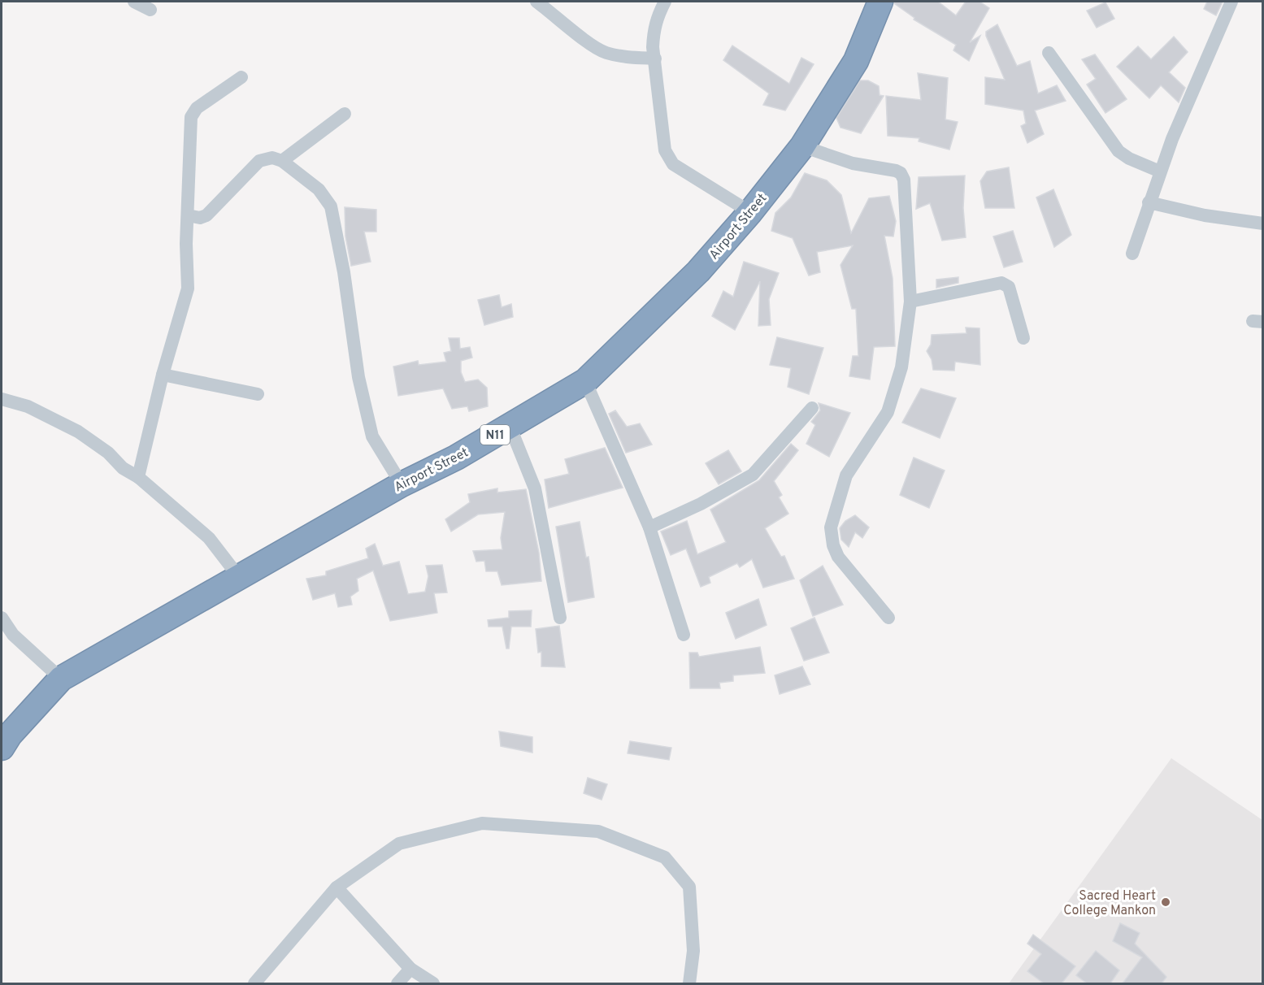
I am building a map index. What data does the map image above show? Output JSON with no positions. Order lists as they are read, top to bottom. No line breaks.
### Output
{"streets":{"highway":["Airport Street","N11"]},"places":["Sacred Heart College Mankon"]}
